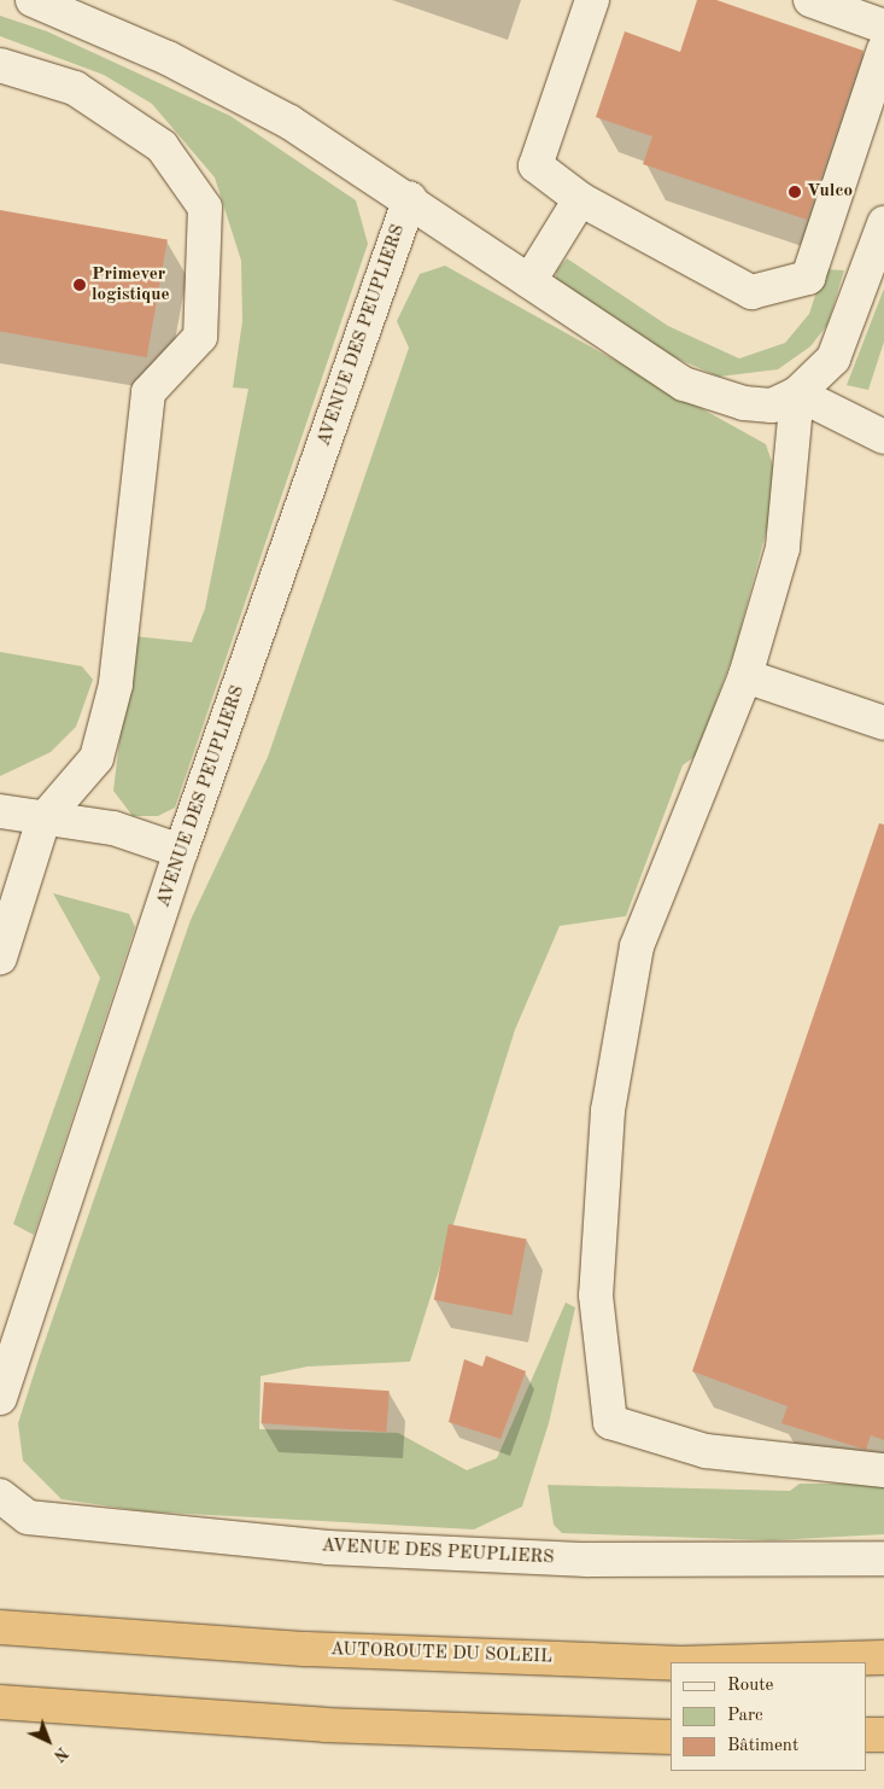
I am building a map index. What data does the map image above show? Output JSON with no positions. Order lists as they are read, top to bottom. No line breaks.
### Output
{"streets":{"highway":["AUTOROUTE DU SOLEIL"],"street":["AVENUE DES PEUPLIERS"]},"places":["Vulco","Primever logistique"],"legend":["Route","Parc","Bâtiment"],"north":"bottom right"}
